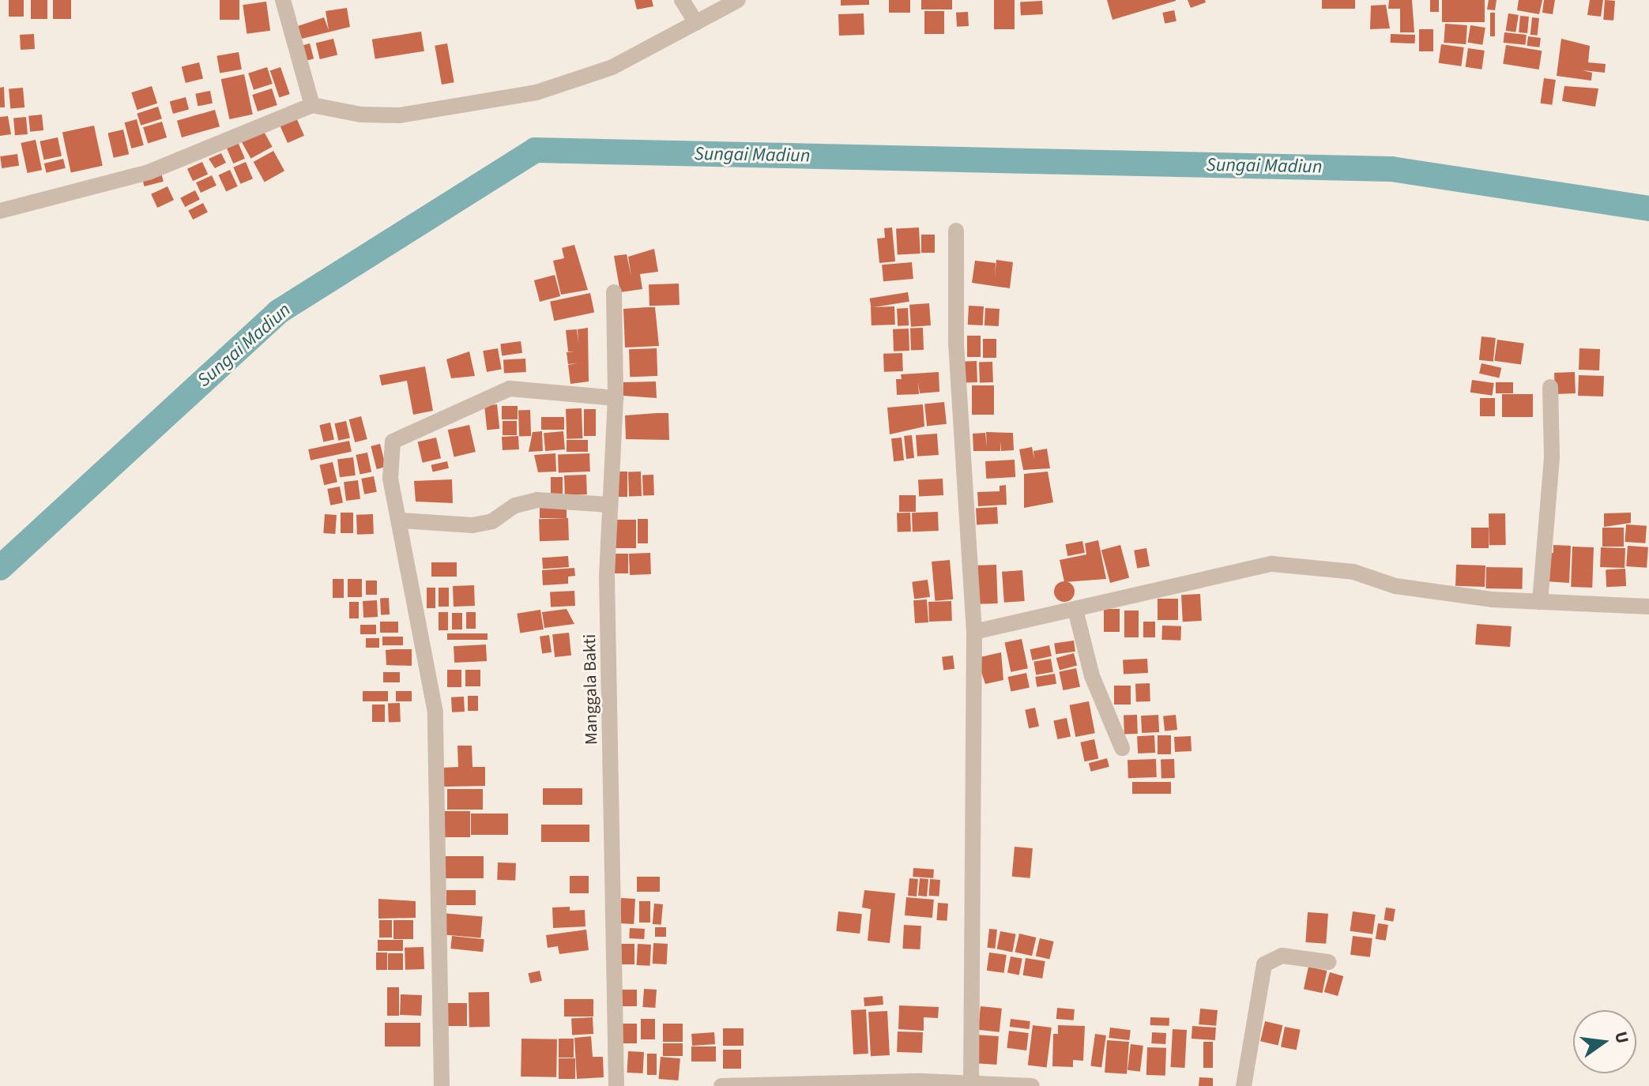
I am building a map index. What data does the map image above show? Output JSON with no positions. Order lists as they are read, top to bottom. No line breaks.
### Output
{"streets":{"street":["Manggala Bakti"]},"water":["Sungai Madiun"],"north":"right"}
